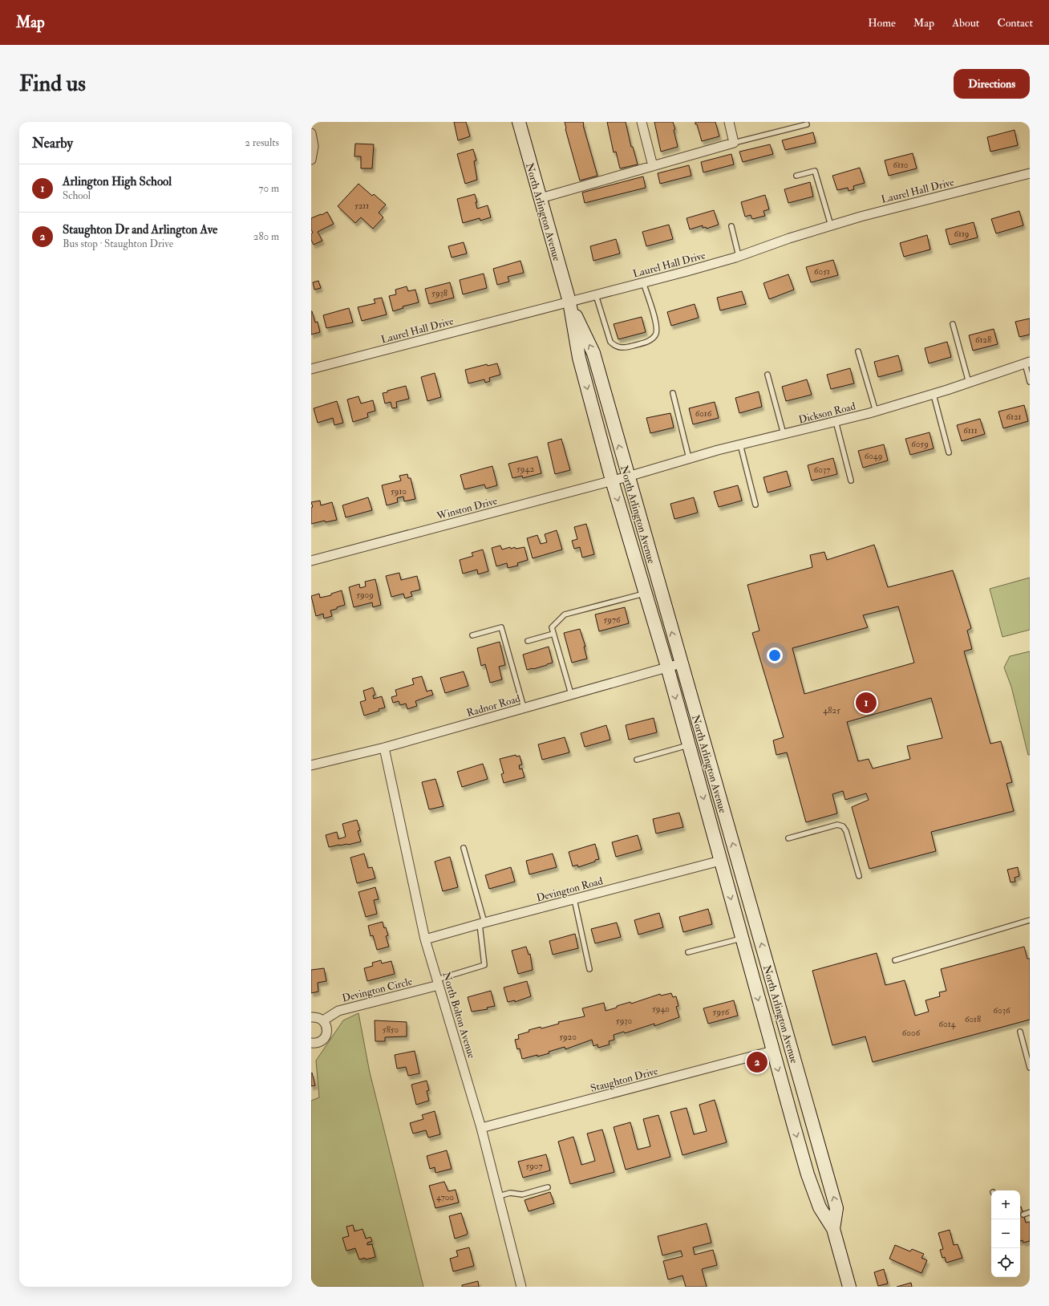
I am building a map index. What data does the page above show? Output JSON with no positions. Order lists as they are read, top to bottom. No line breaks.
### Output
{"streets":{"main road":["North Arlington Avenue"],"street":["Laurel Hall Drive","Dickson Road","Winston Drive","Radnor Road","Devington Road","Devington Circle","North Bolton Avenue","Staughton Drive"]},"crossings":[["Laurel Hall Drive","North Arlington Avenue"],["North Arlington Avenue","Dickson Road"],["North Arlington Avenue","Winston Drive"],["North Arlington Avenue","Radnor Road"],["North Arlington Avenue","Devington Road"],["North Arlington Avenue","Staughton Drive"],["Dickson Road","Winston Drive"],["Radnor Road","North Bolton Avenue"],["Devington Road","North Bolton Avenue"],["Devington Circle","North Bolton Avenue"],["North Bolton Avenue","Staughton Drive"]],"house_numbers":["6110","5211","6119","6051","5938","6128","6016","6121","6111","6059","6049","5942","6037","5910","5909","5976","4825","5940","6036","5956","6018","5930","6014","5850","6006","5920","5907","4700"],"page":{"header":"Map","nav":["Home","Map","About","Contact"],"buttons":"Directions","title":"Find us","heading":["Nearby","2 results"],"list":[{"mark":"1","name":"Arlington High School","note":"School","value":"70 m"},{"mark":"2","name":"Staughton Dr and Arlington Ave","note":"Bus stop · Staughton Drive","value":"280 m"}],"pins":["1","2"],"map_buttons":["+","−"]}}
